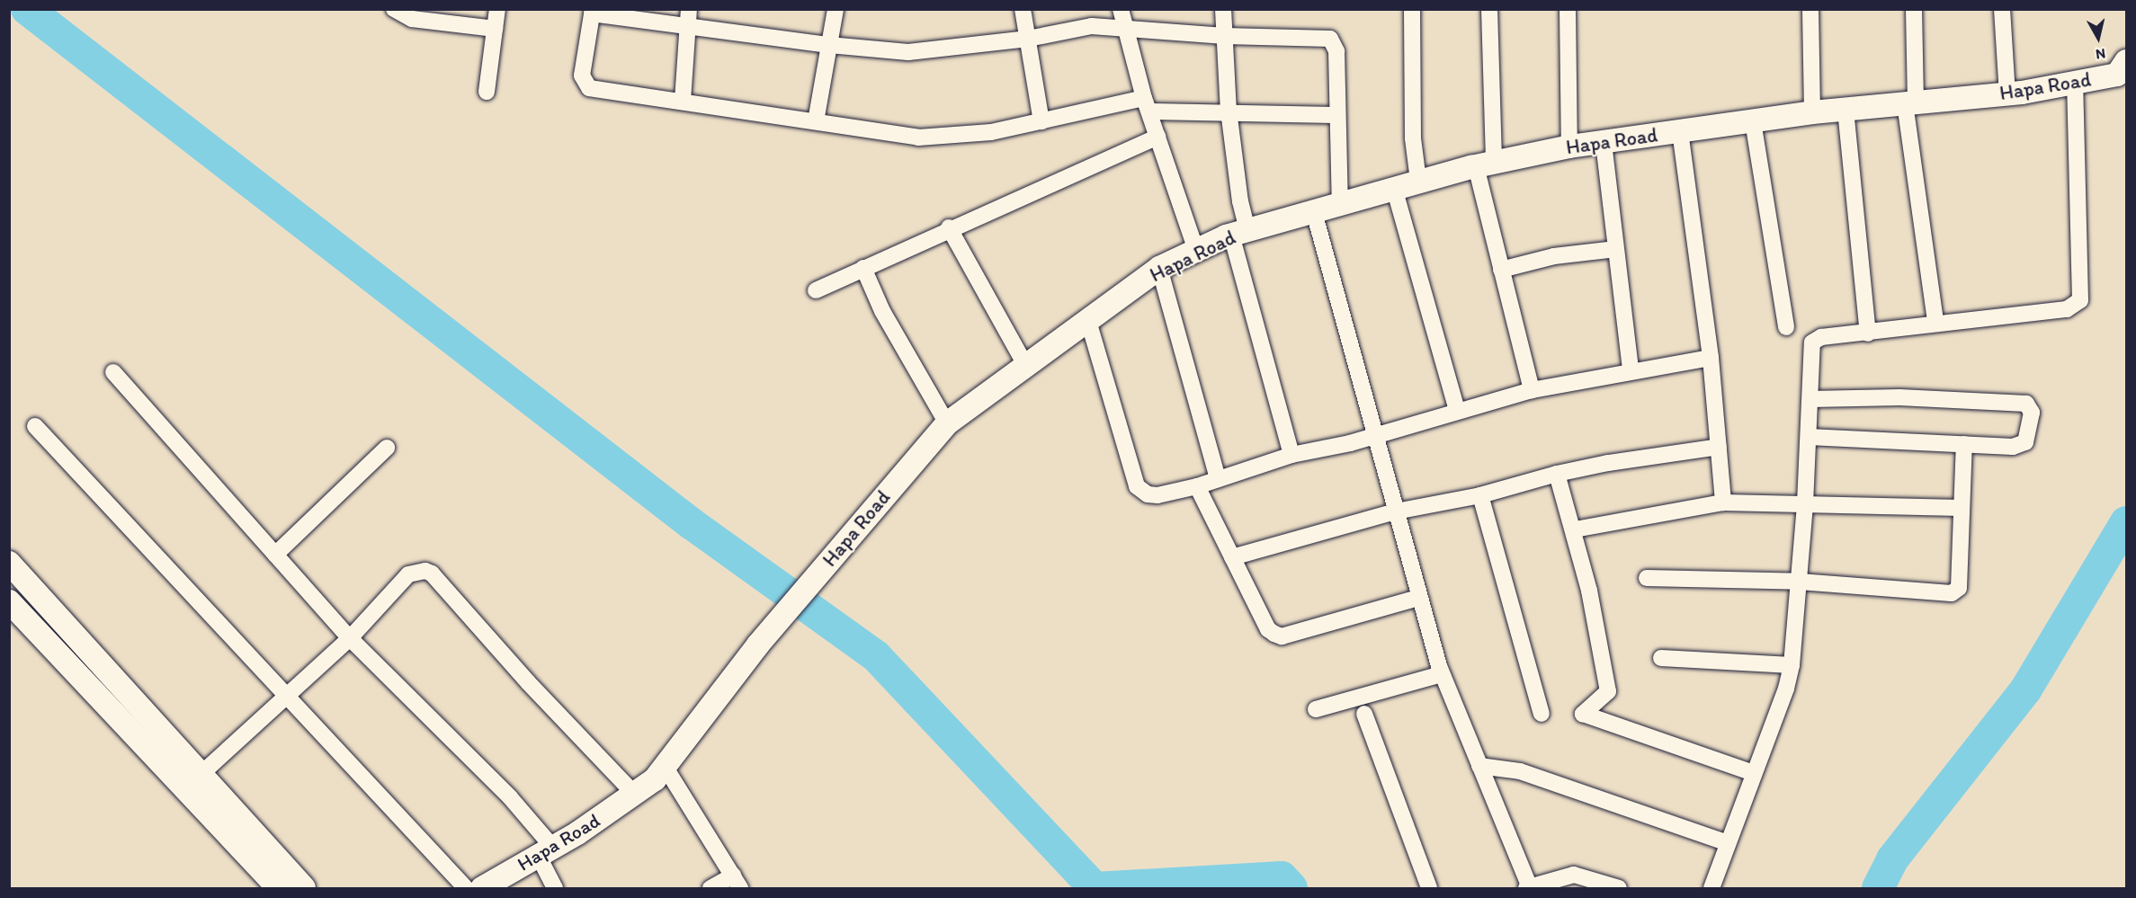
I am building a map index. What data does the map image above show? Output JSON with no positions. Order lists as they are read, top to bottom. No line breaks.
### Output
{"streets":{"street":["Hapa Road"]},"north":"bottom"}
